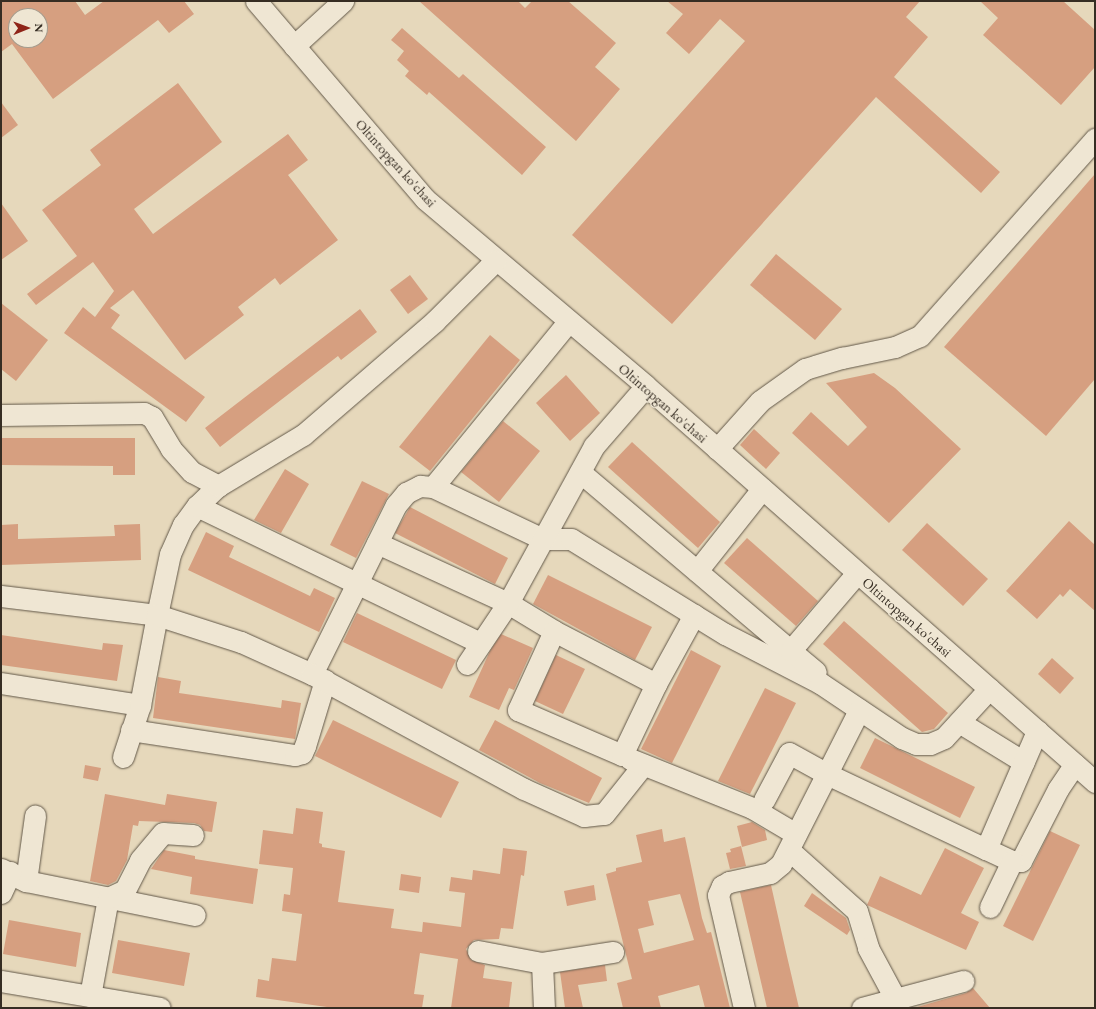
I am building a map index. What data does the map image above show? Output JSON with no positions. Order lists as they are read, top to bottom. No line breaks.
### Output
{"streets":{"street":["Oltintopgan ko'chasi"]},"north":"right"}
